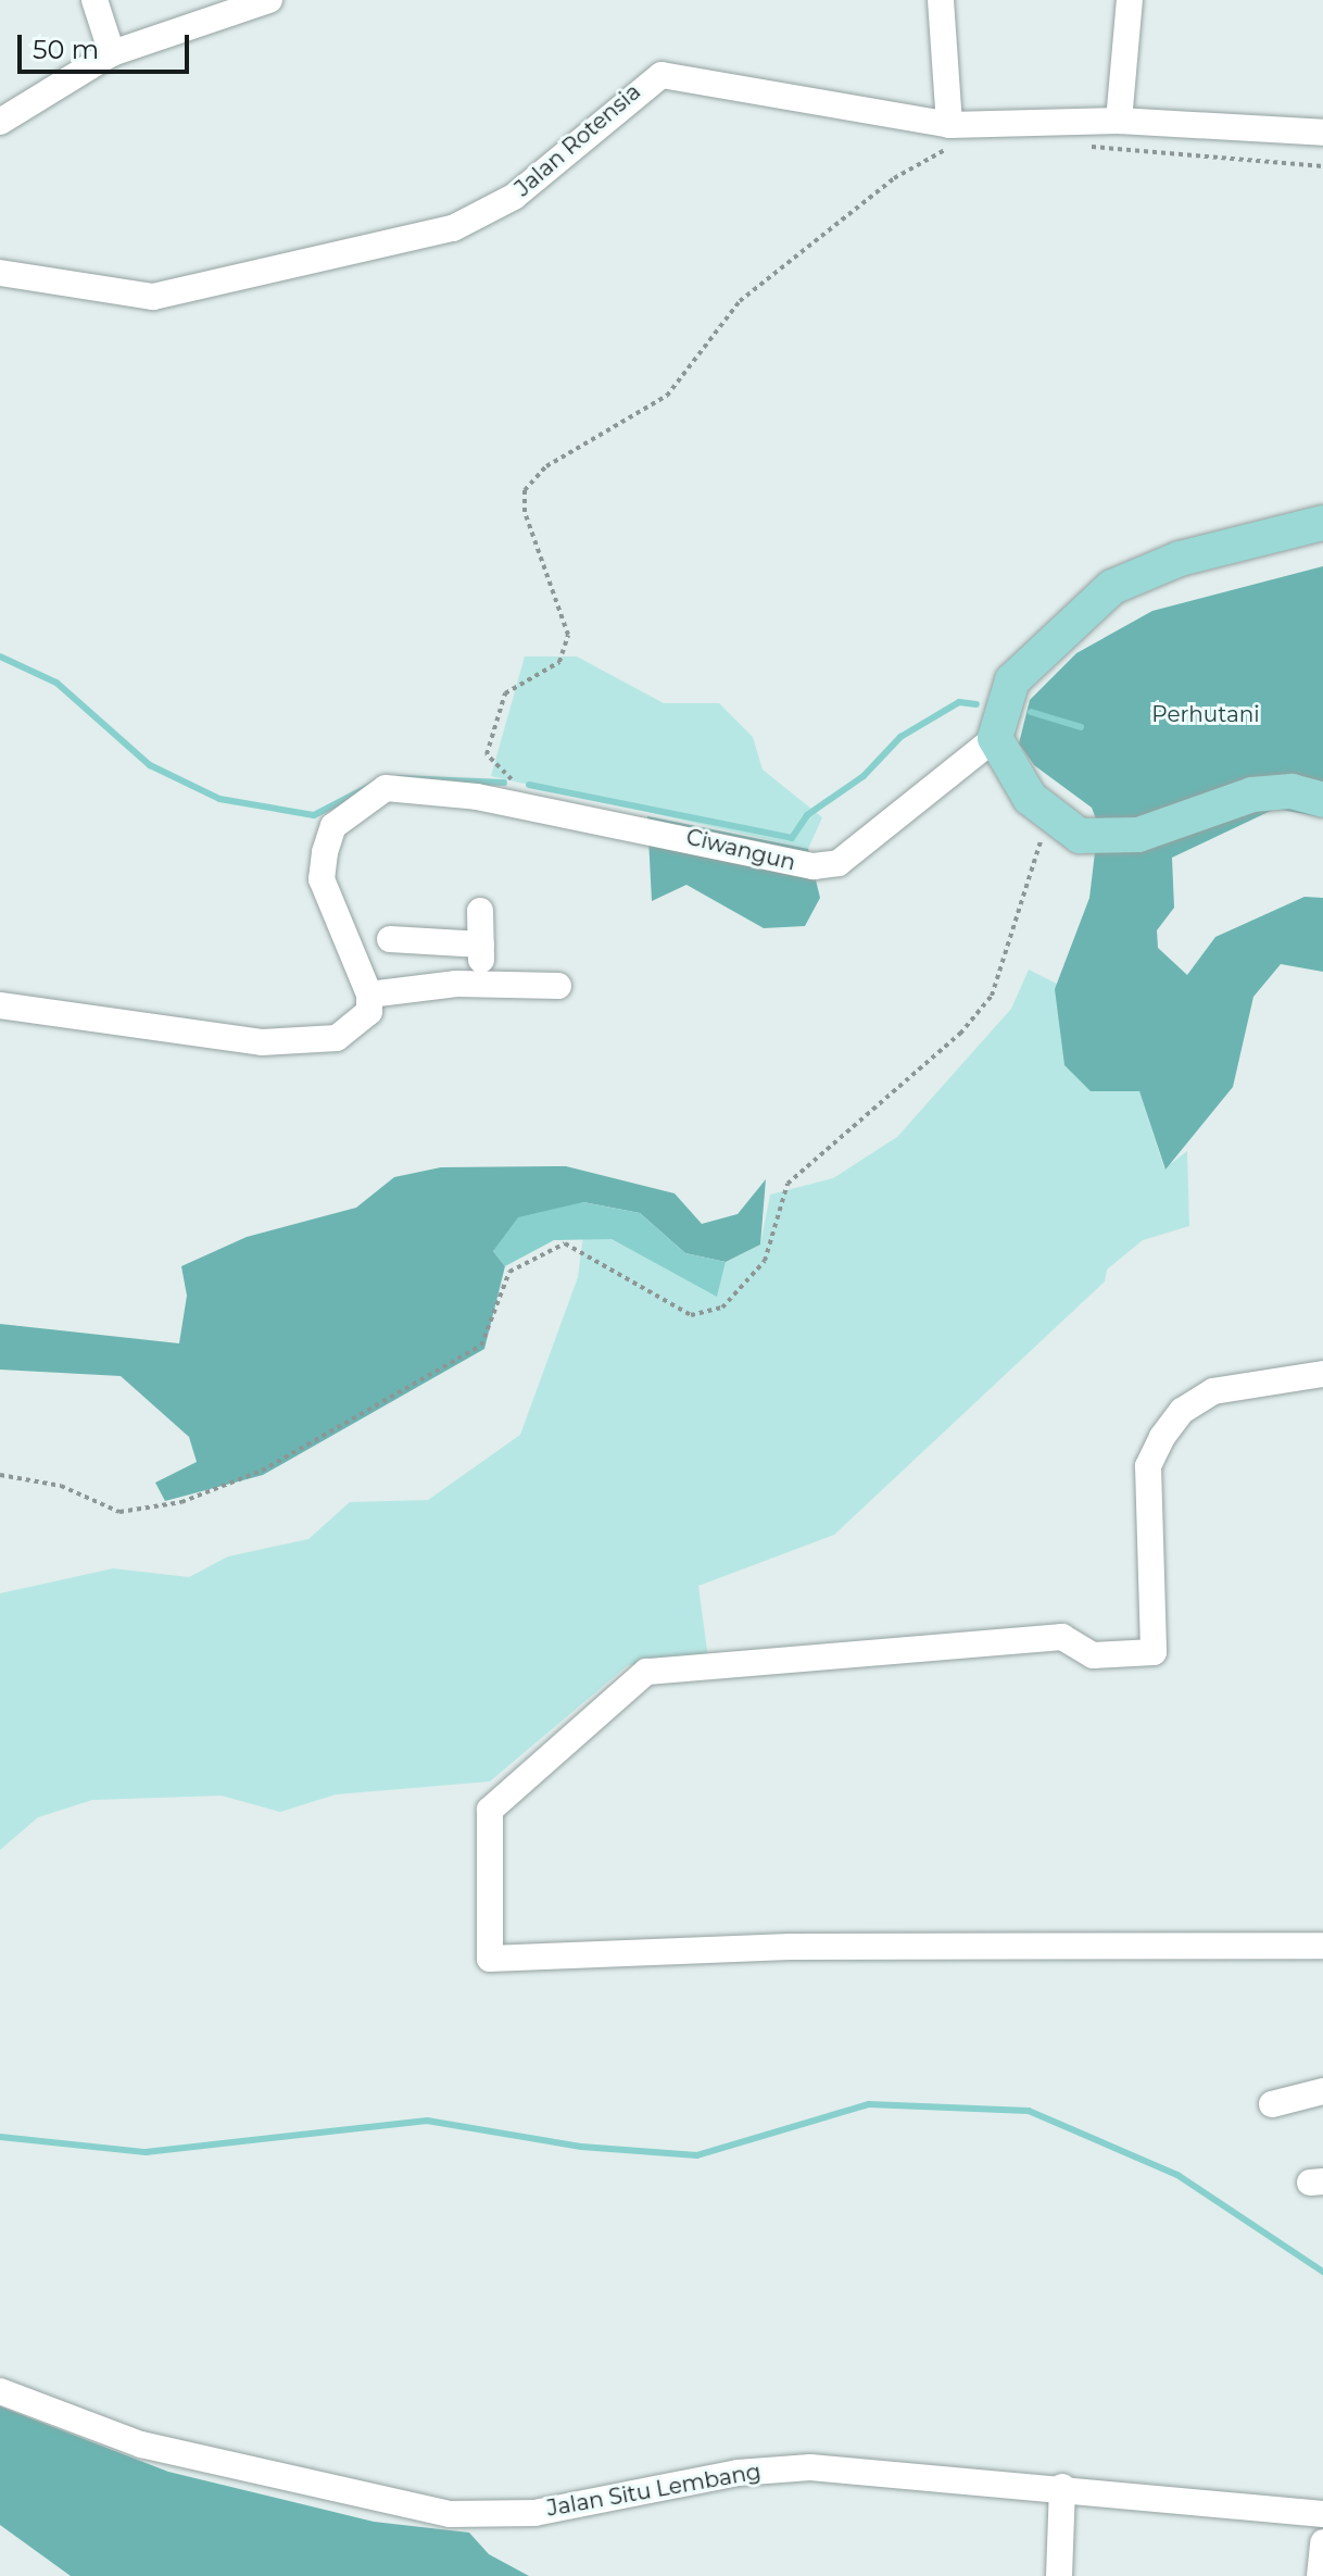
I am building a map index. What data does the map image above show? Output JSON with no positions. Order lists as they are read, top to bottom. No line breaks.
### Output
{"streets":{"street":["Jalan Rotensia","Ciwangun","Jalan Situ Lembang"]},"parks":["Perhutani"],"scale_bar":"50 m"}
